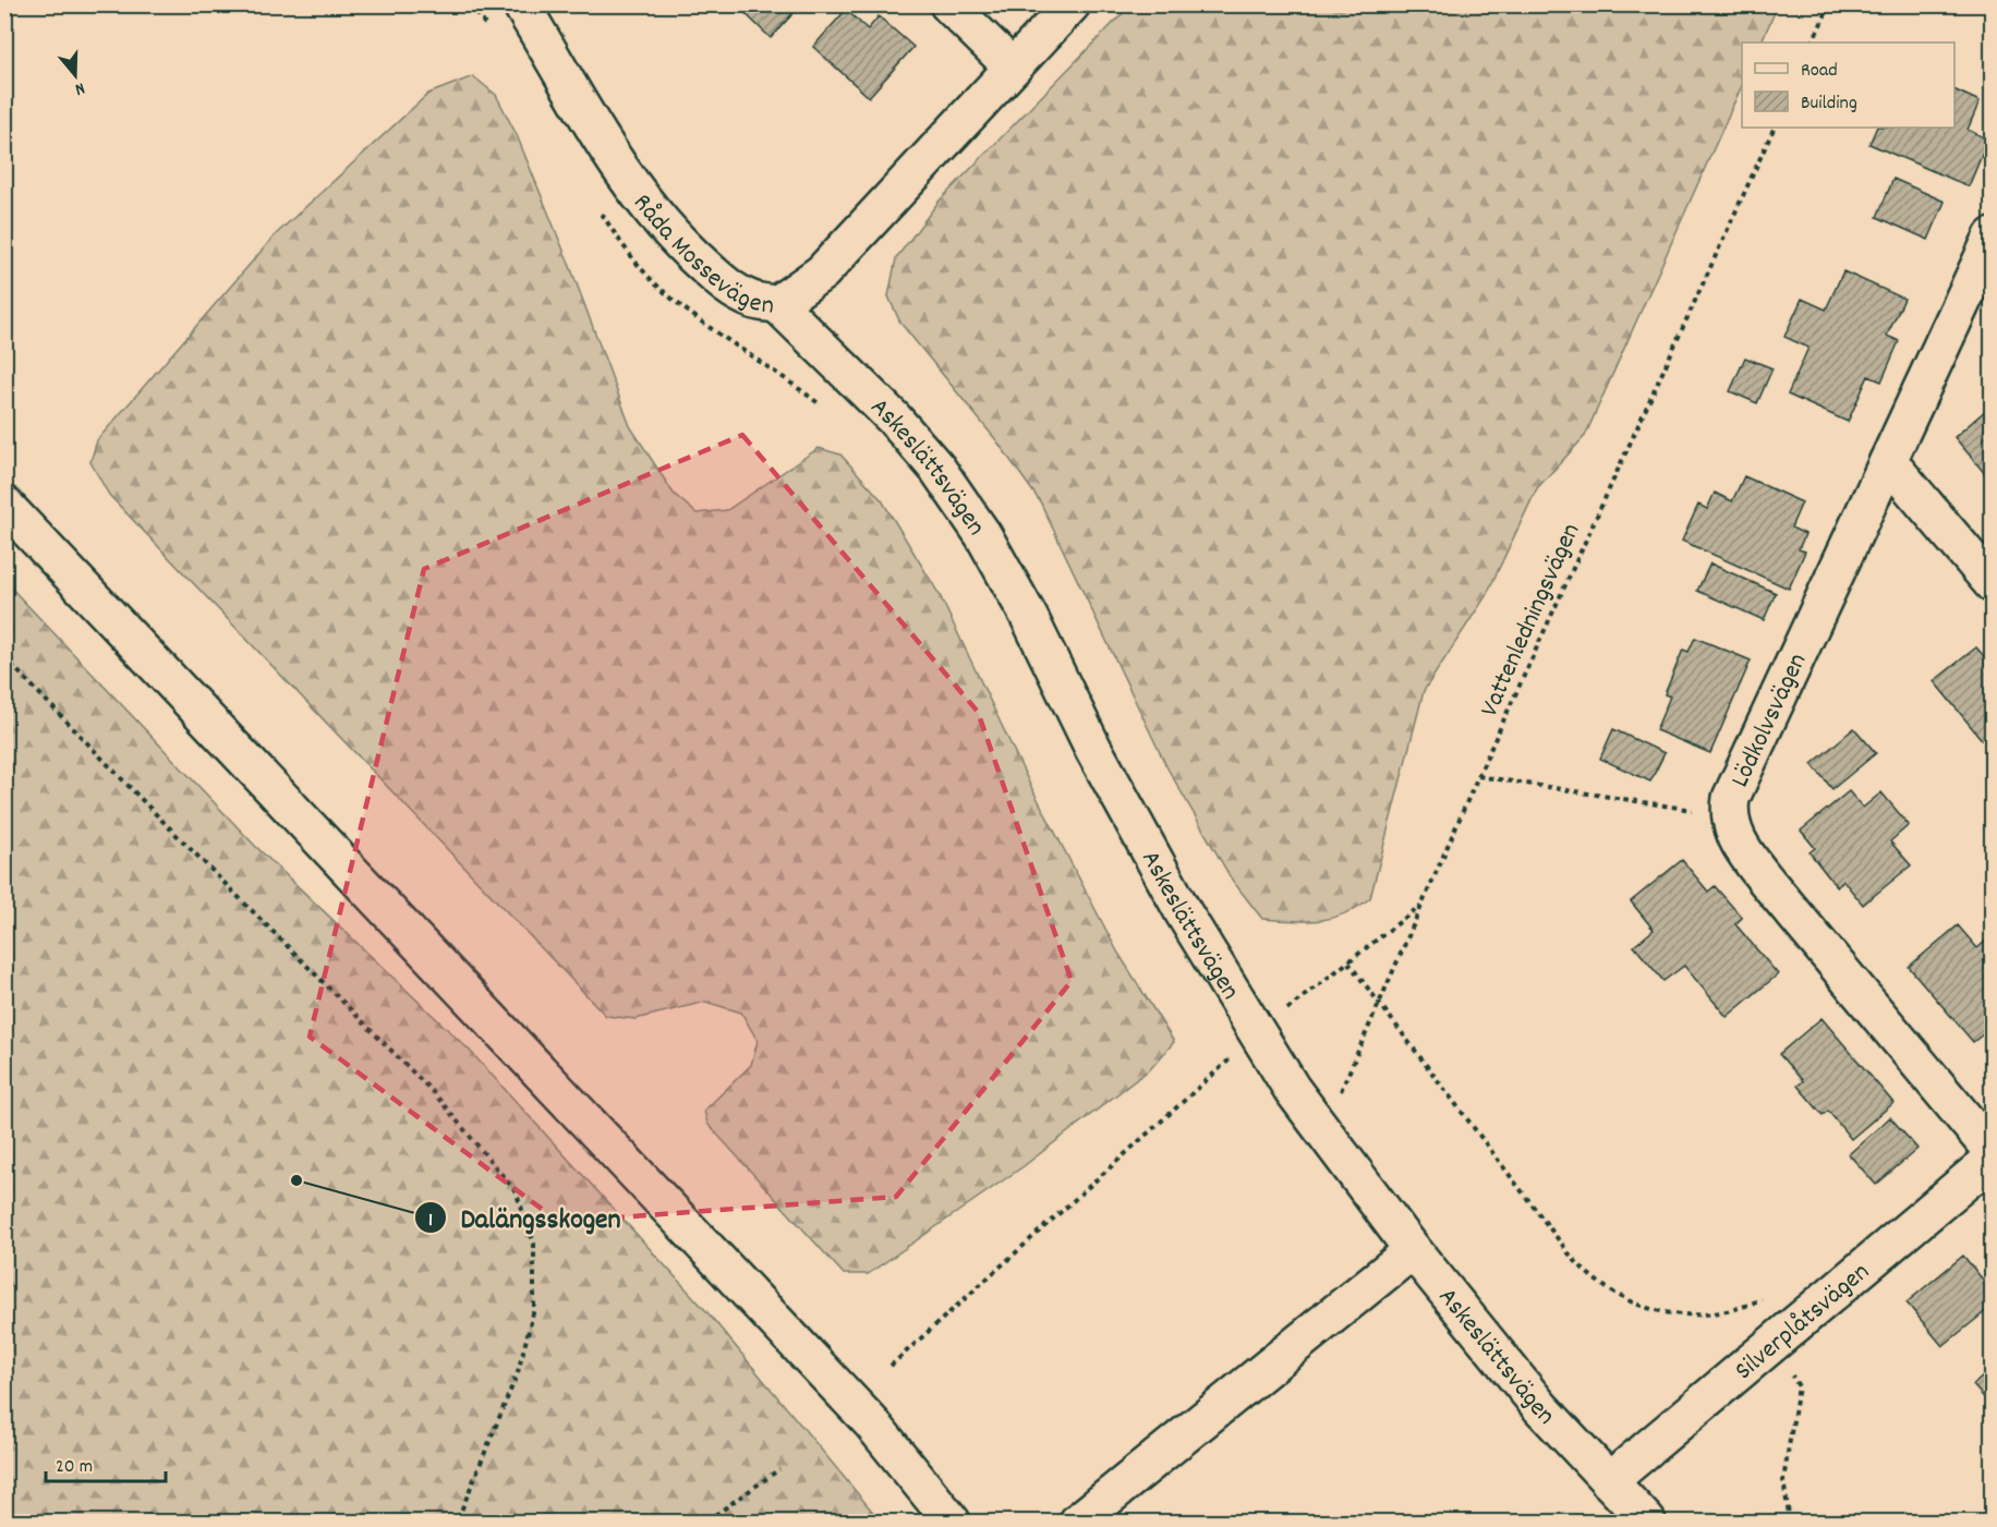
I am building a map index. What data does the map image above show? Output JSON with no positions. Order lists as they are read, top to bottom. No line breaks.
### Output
{"streets":{"street":["Råda Mossevägen","Askeslättsvägen","Lödkolvsvägen","Silverplåtsvägen"],"path":["Vattenledningsvägen"]},"crossings":[["Råda Mossevägen","Askeslättsvägen"],["Askeslättsvägen","Vattenledningsvägen"],["Askeslättsvägen","Silverplåtsvägen"]],"places":["Dalängsskogen"],"legend":["Road","Building"],"scale_bar":"20 m","north":"bottom"}
